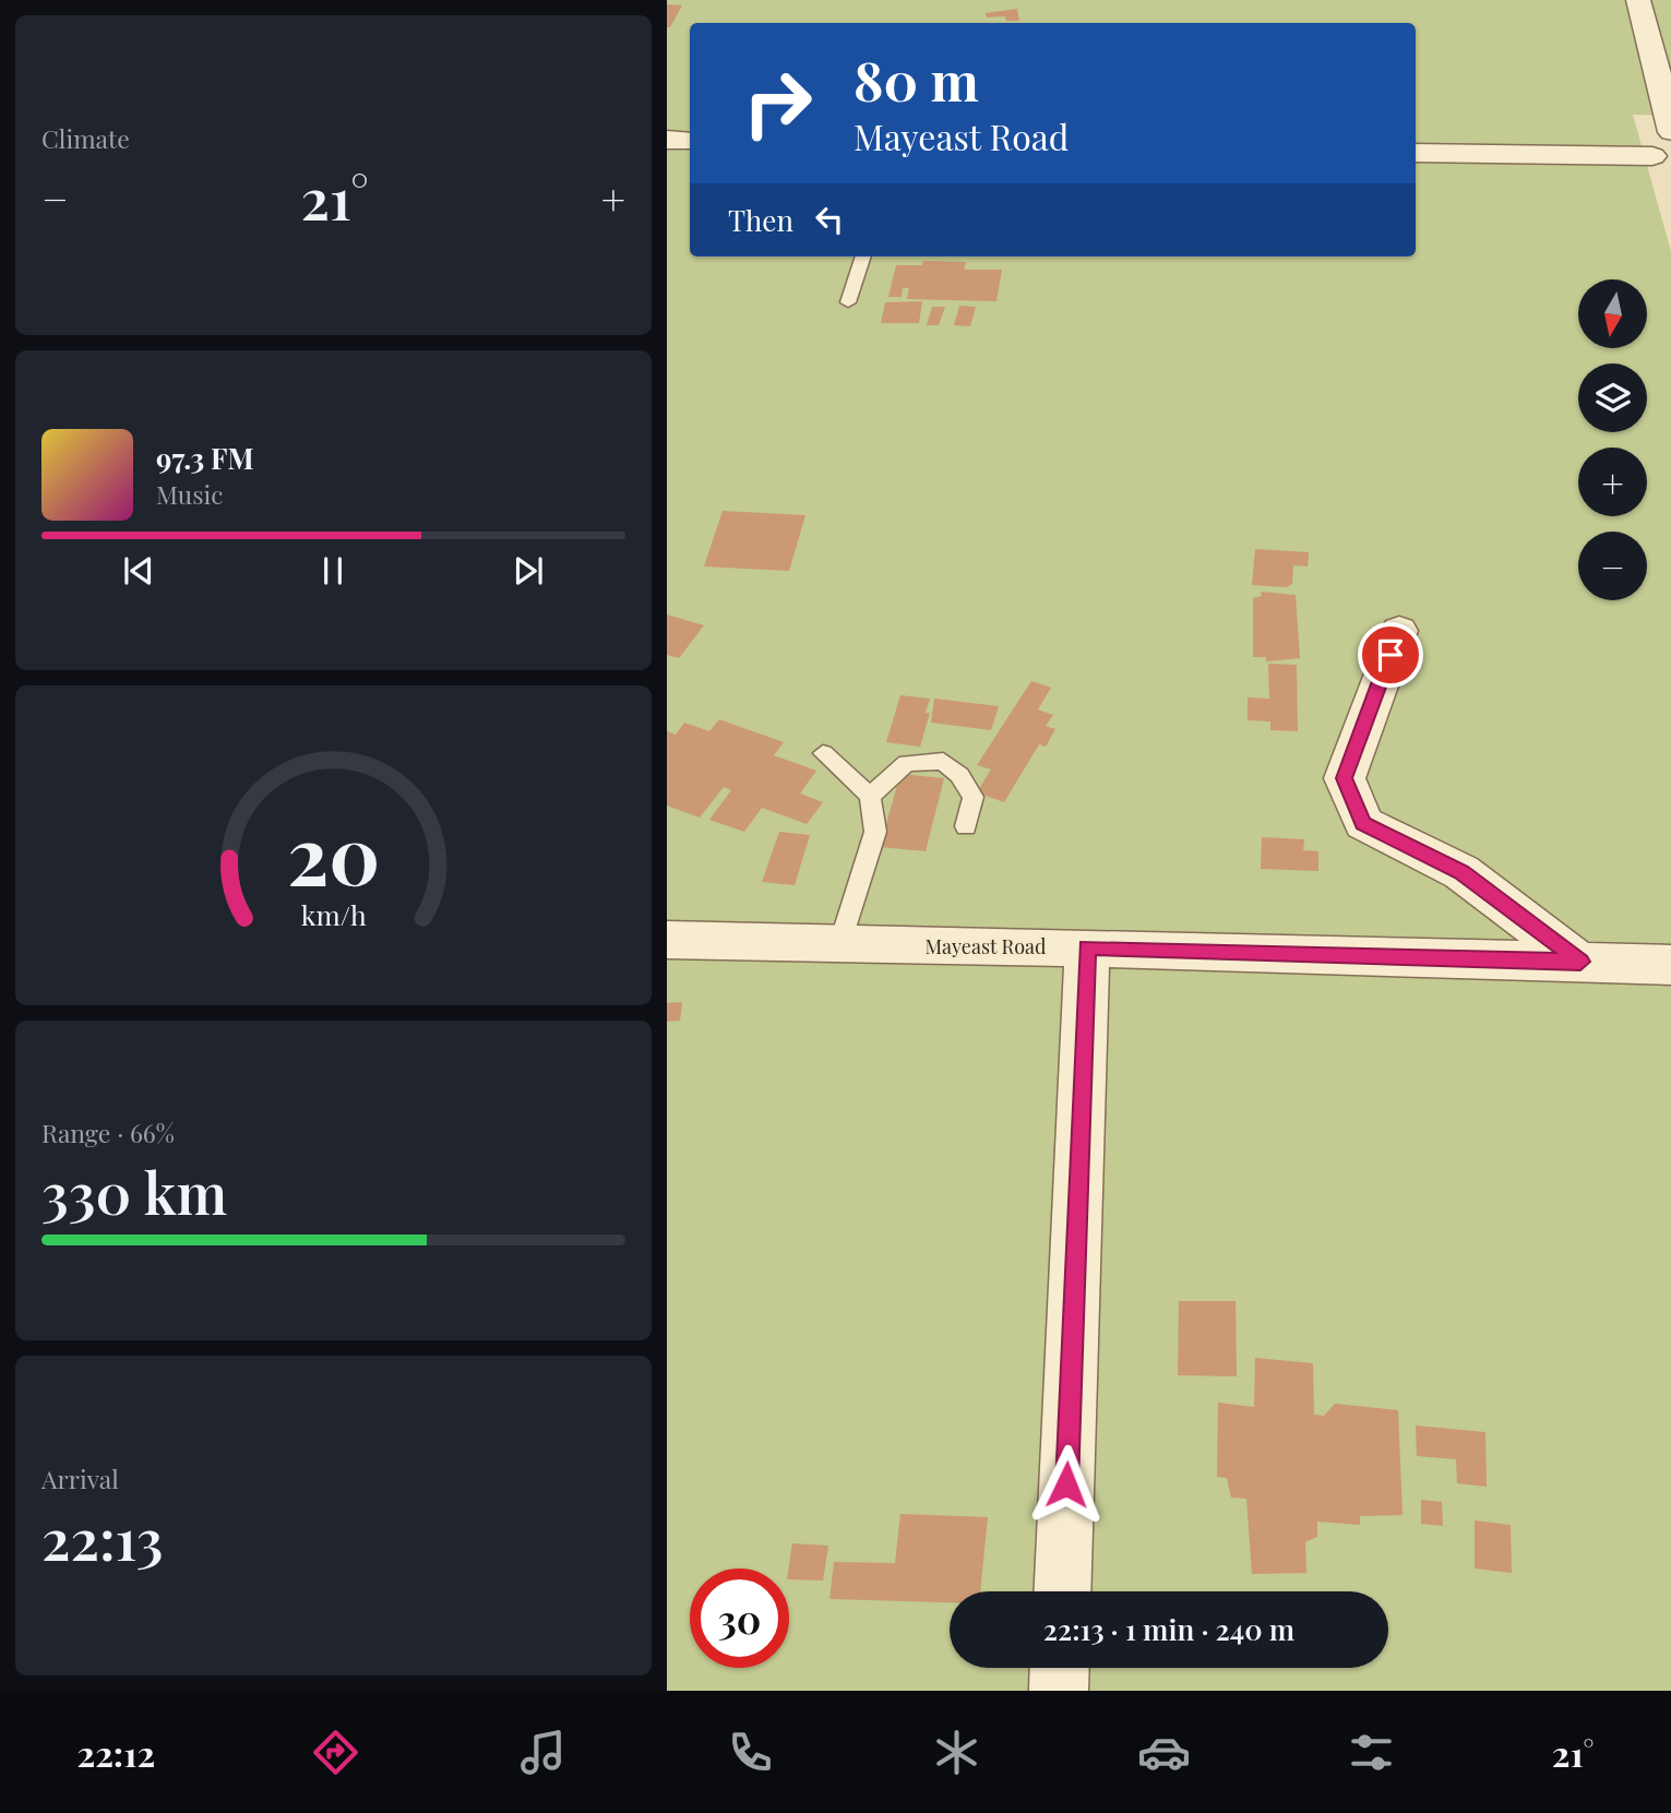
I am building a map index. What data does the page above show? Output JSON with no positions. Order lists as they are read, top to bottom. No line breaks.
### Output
{"streets":{"street":["Mayeast Road"]},"north":"bottom","page":{"tile":["Climate",["Range · 66%","330 km"],["Arrival","22:13"]],"turn":["80 m","Mayeast Road"],"heat":["−","21°","+"],"then":"Then","map_buttons":["+","−"],"song":["97.3 FM","Music"],"limit":"30","trip":"22:13 · 1 min · 240 m","tabs":["22:12","21°"],"gauge":["20","km/h"]}}
